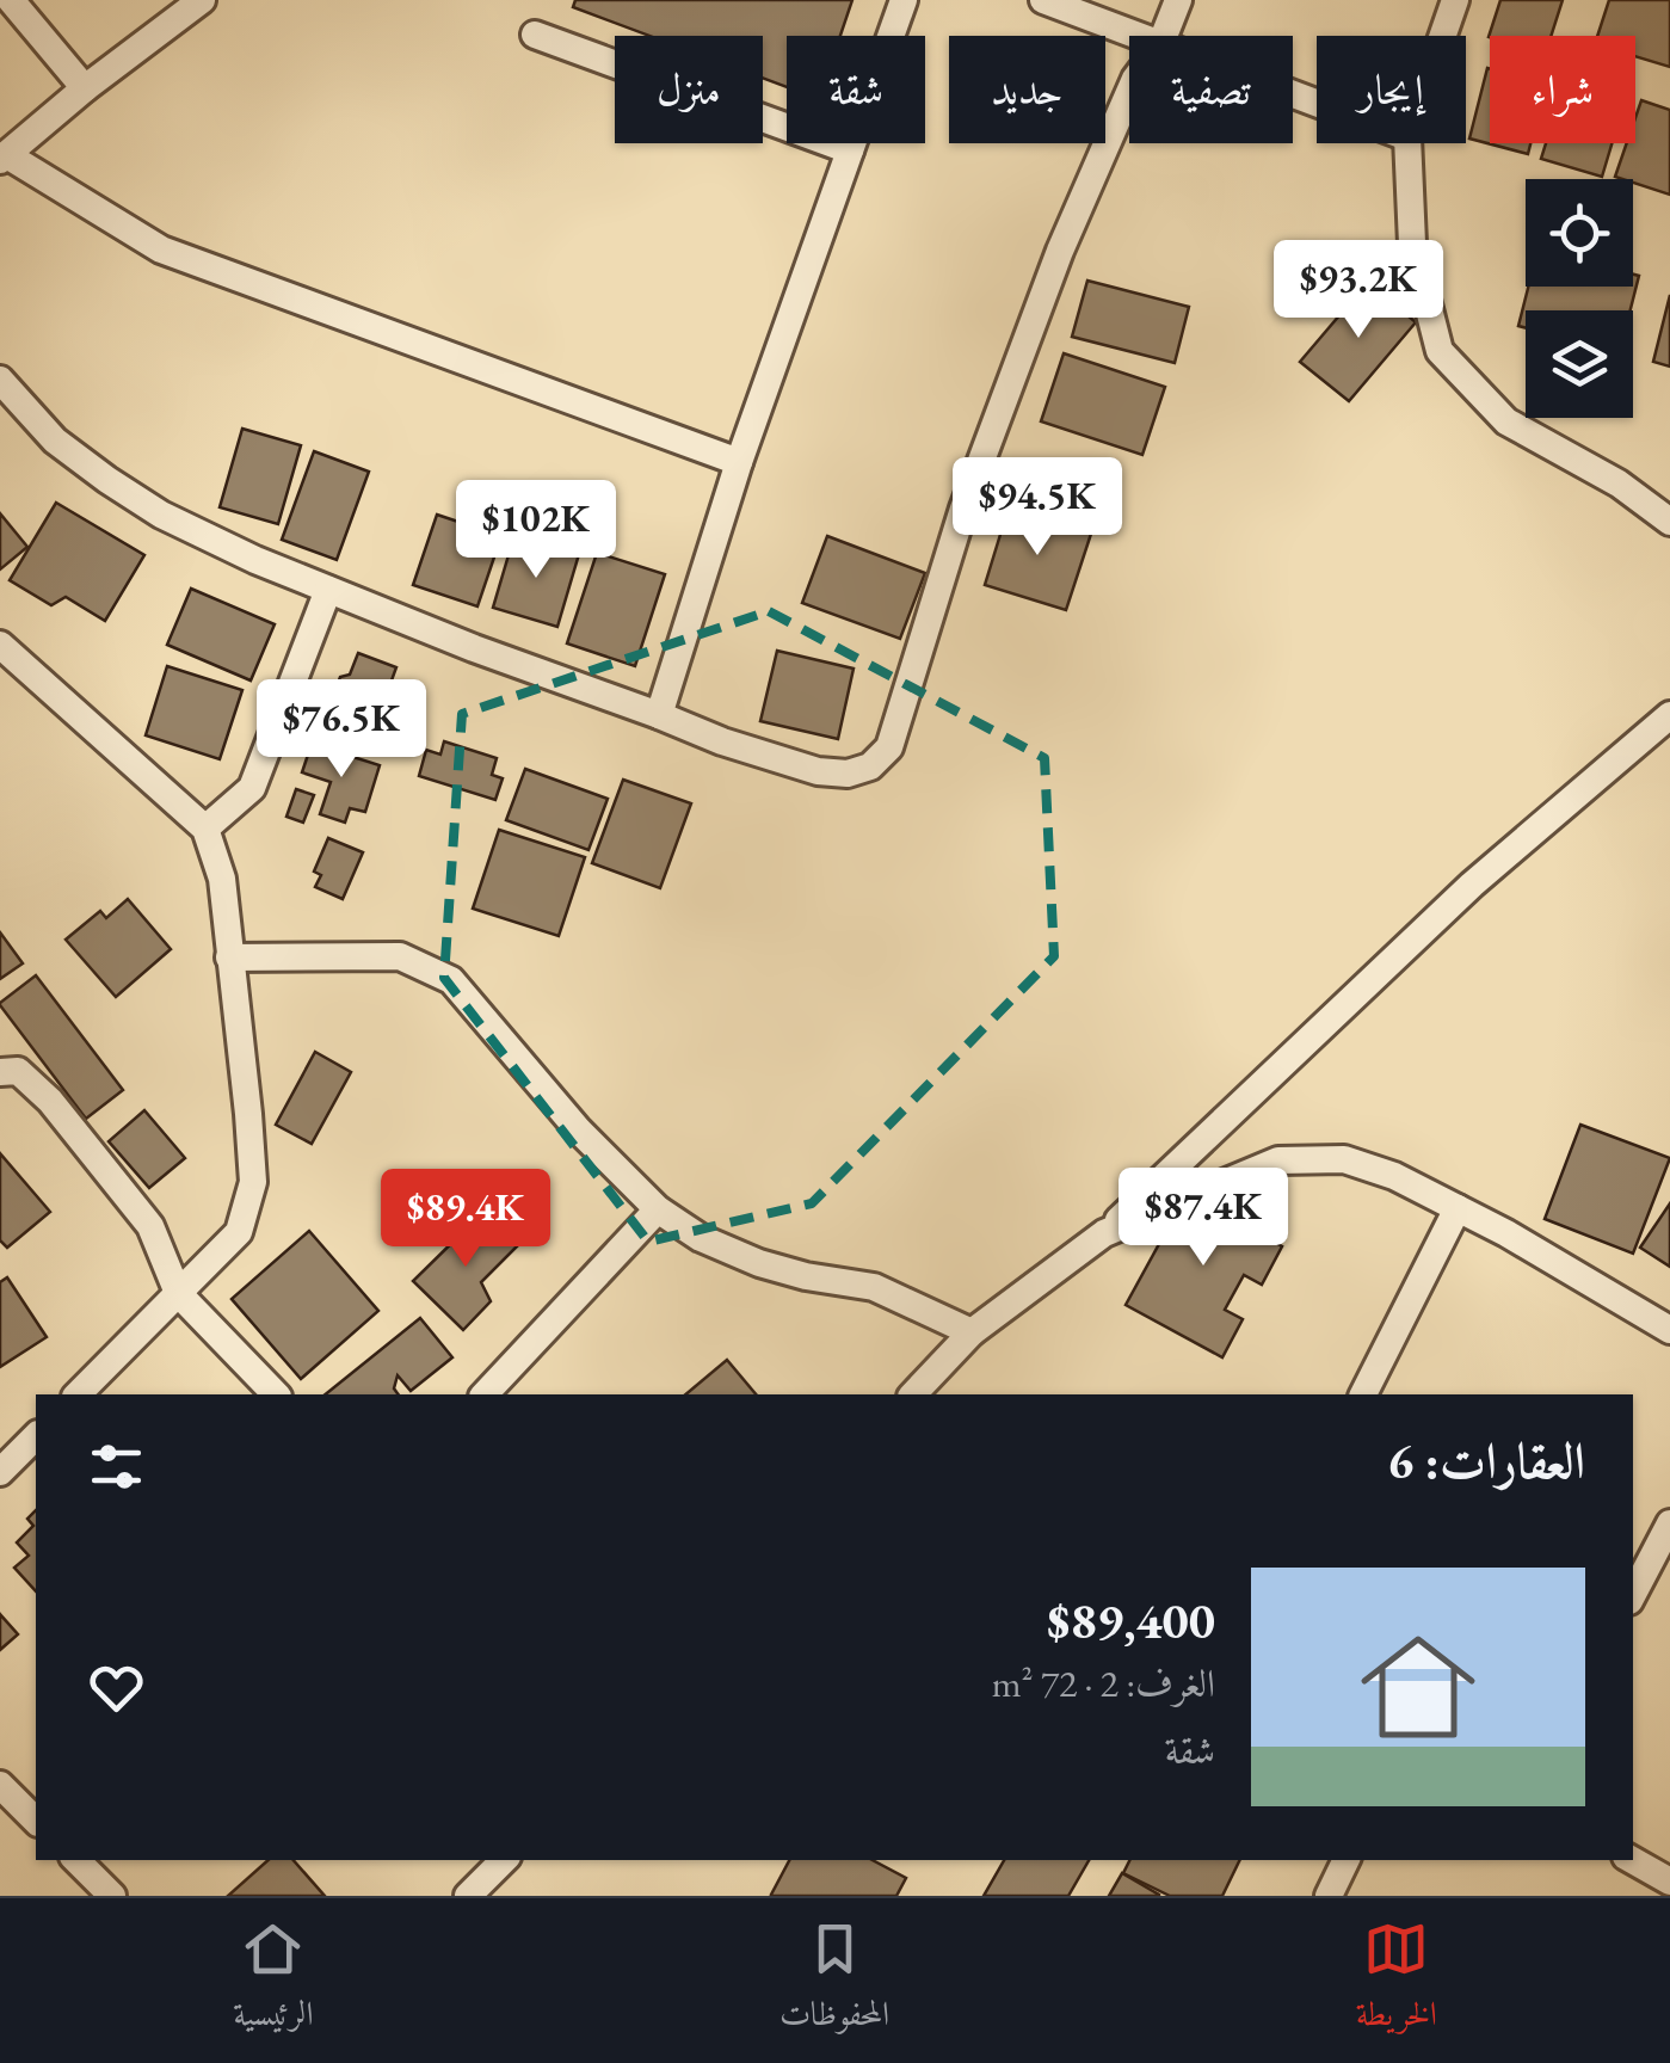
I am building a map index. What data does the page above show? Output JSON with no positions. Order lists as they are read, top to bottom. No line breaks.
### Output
{"page":{"chip":["شراء","إيجار","تصفية","جديد","شقة","منزل"],"price":["$93.2K","$94.5K","$102K","$76.5K","$87.4K","$89.4K"],"heading":"العقارات: 6","list":[{"name":"$89,400","note":"الغرف: 2 · 72 m² · شقة"}],"tabs":["الخريطة","المحفوظات","الرئيسية"]}}
